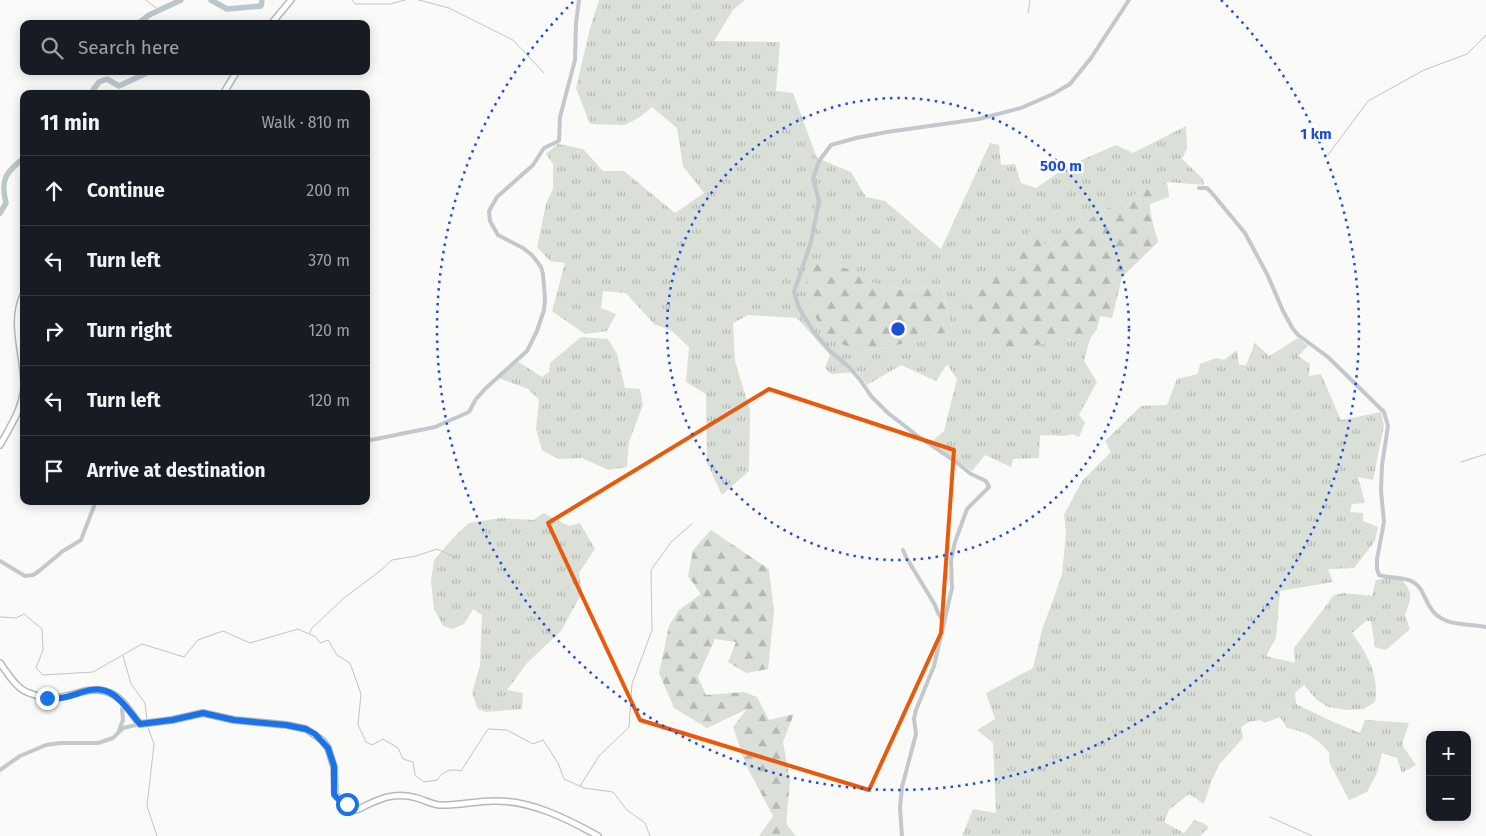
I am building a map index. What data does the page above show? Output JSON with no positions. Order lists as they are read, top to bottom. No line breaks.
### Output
{"page":{"search":"Search here","heading":["11 min","Walk · 810 m"],"list":[["Continue","200 m"],["Turn left","370 m"],["Turn right","120 m"],["Turn left","120 m"],"Arrive at destination"],"map_buttons":["+","−"]},"rings":["1 km","500 m"]}
